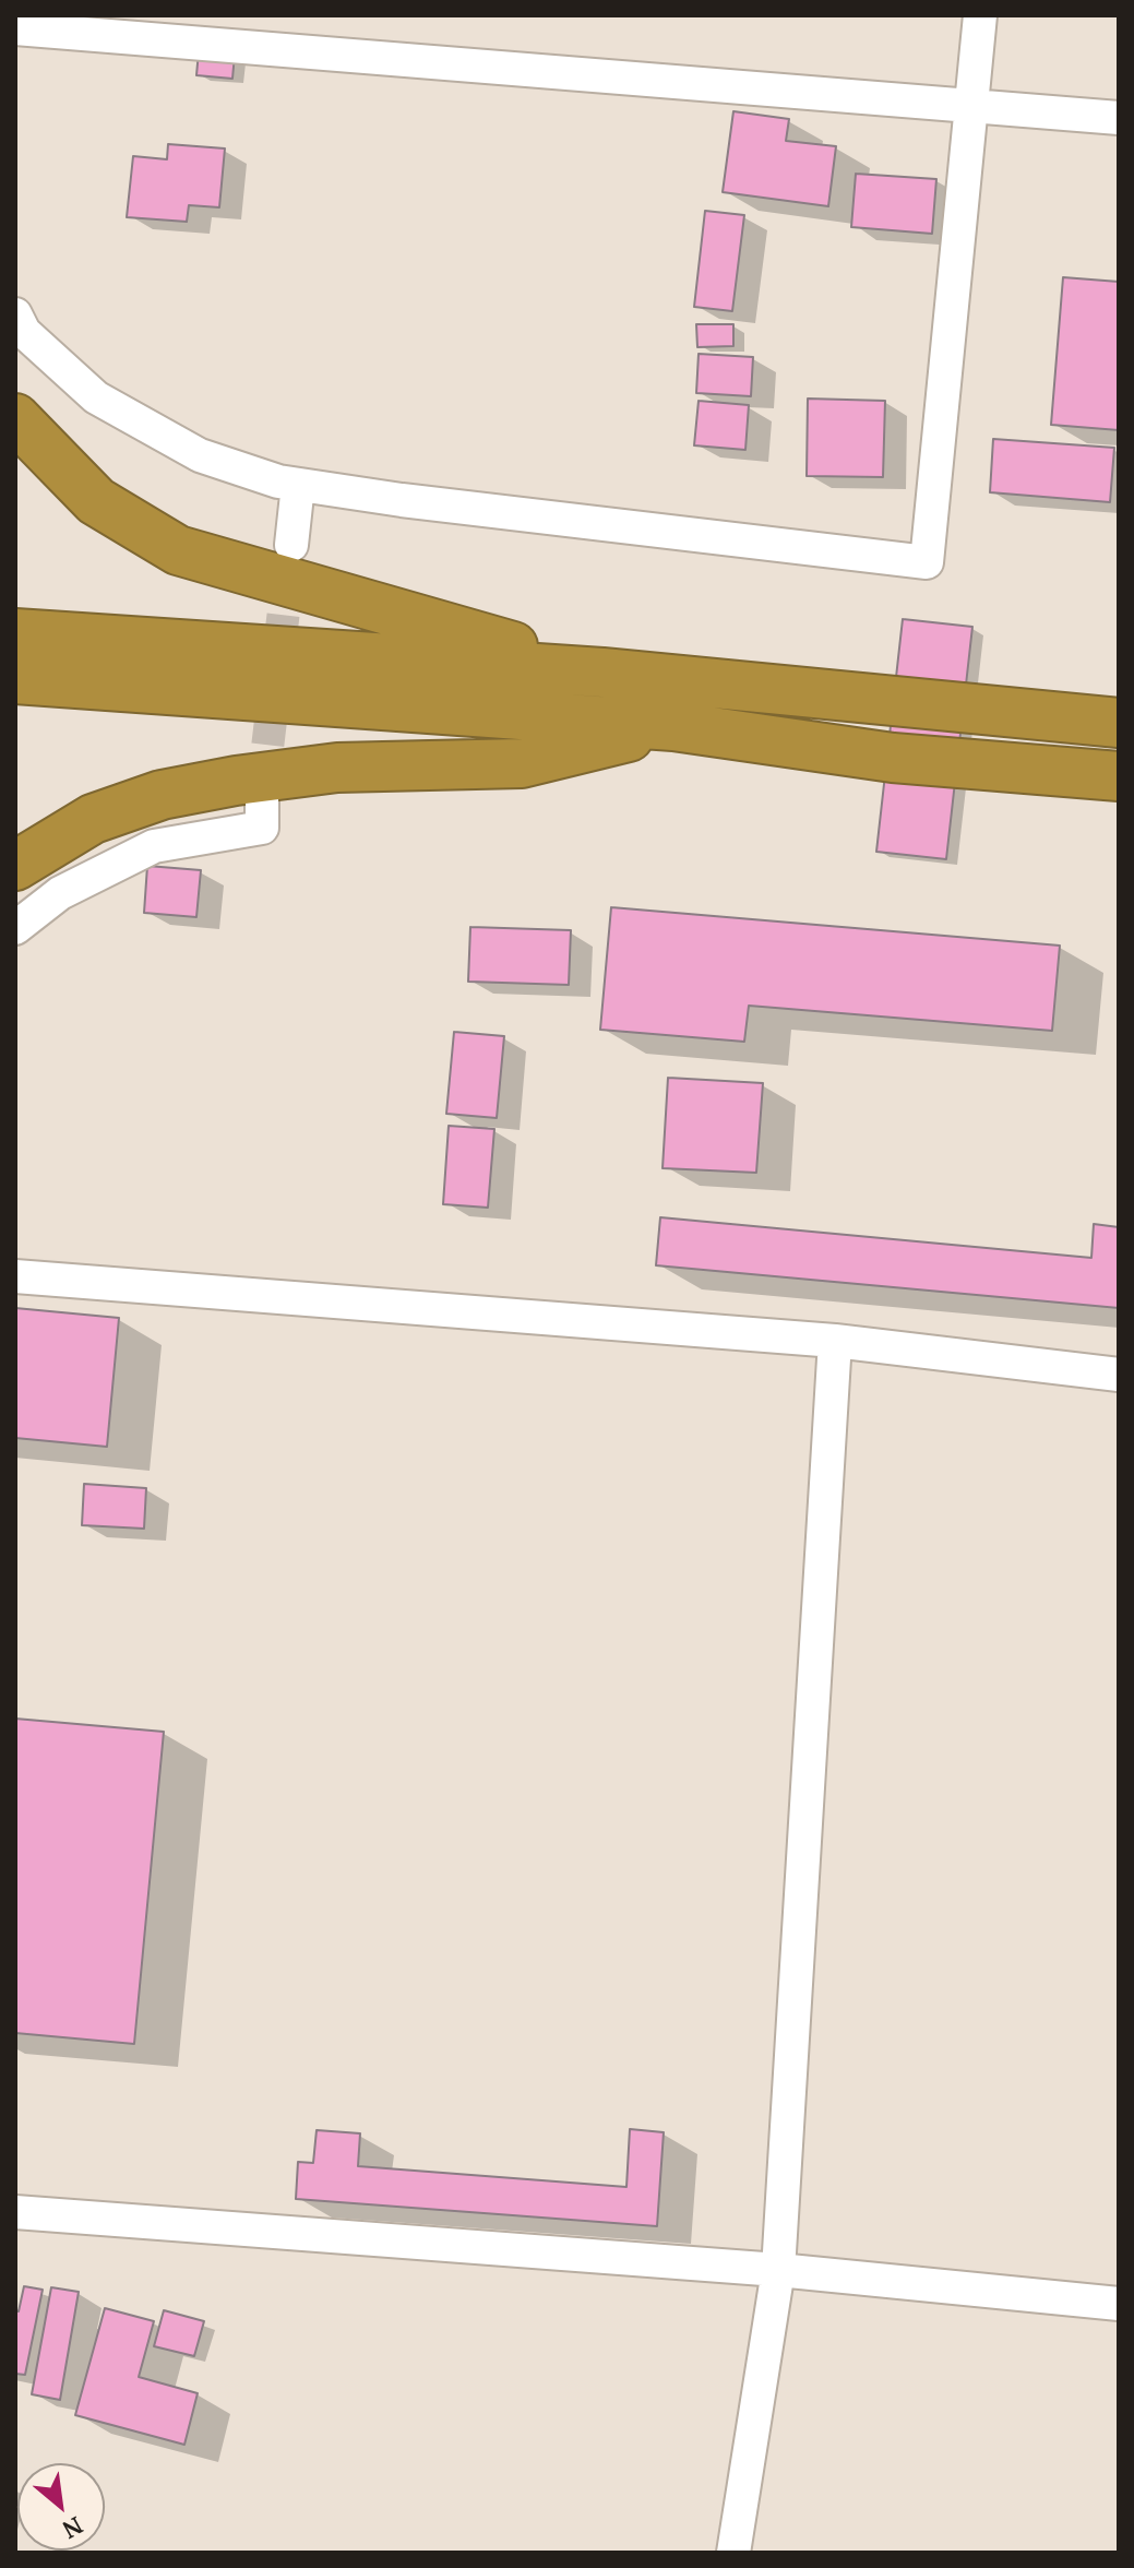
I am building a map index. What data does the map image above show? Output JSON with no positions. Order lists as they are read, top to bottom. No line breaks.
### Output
{"north":"bottom right"}
